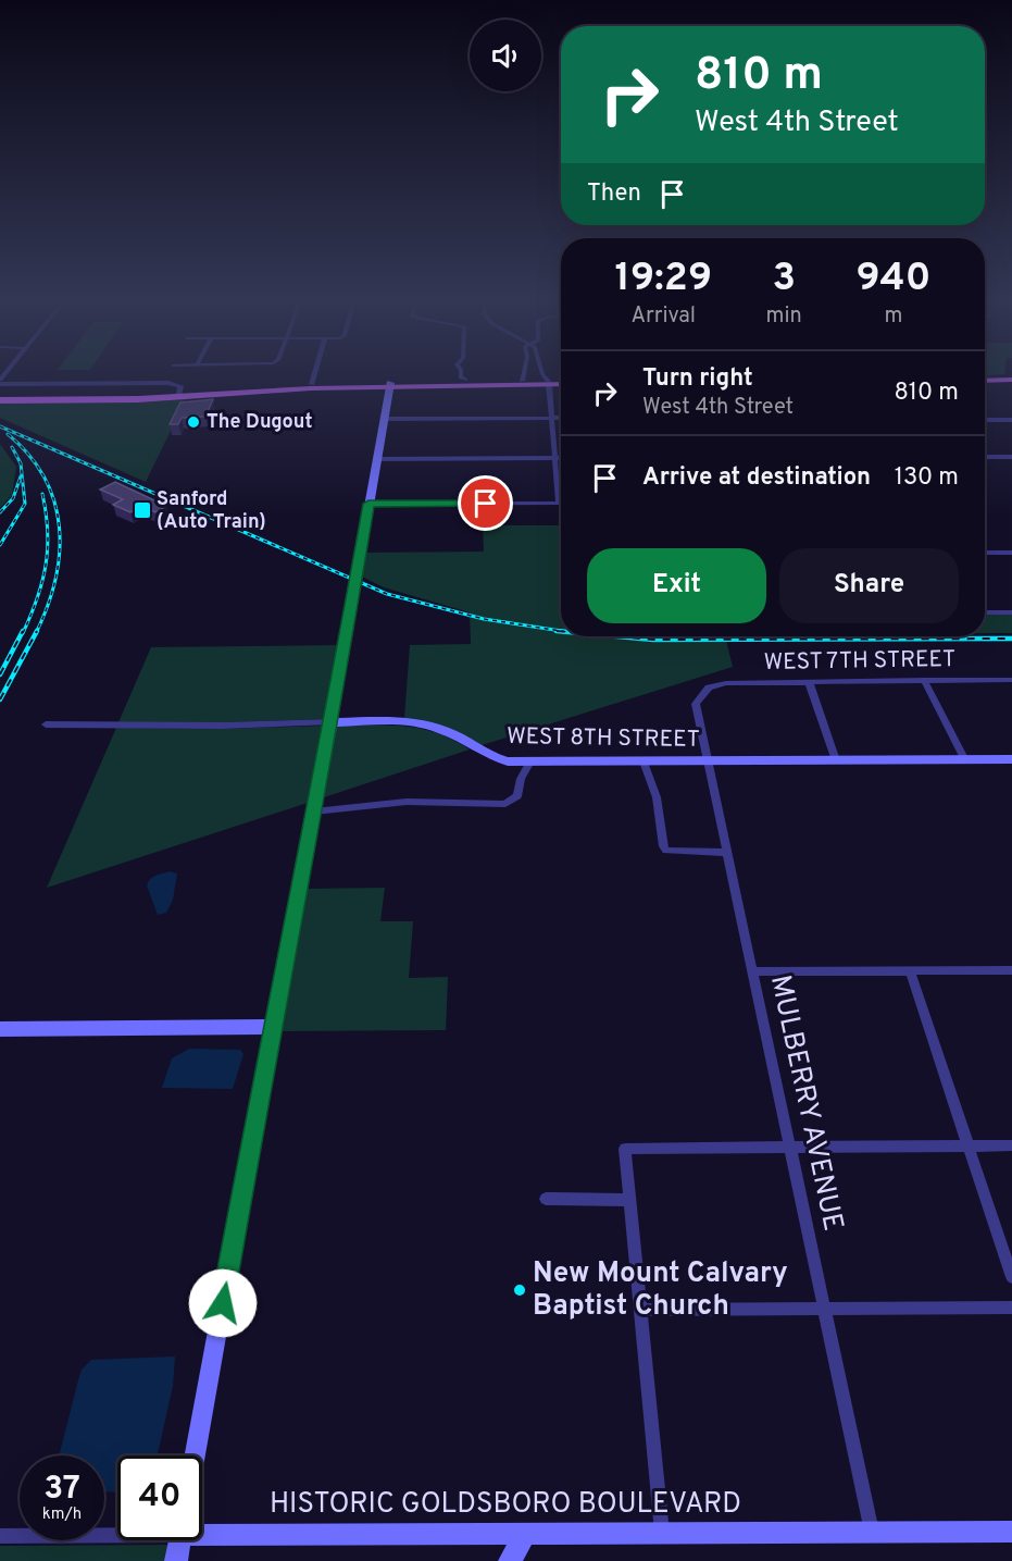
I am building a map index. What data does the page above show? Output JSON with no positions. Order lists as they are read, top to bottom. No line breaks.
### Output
{"streets":{"street":["WEST 7TH STREET","WEST 8TH STREET","MULBERRY AVENUE","HISTORIC GOLDSBORO BOULEVARD"]},"crossings":[["WEST 7TH STREET","MULBERRY AVENUE"],["WEST 8TH STREET","MULBERRY AVENUE"],["MULBERRY AVENUE","HISTORIC GOLDSBORO BOULEVARD"]],"places":{"other":["The Dugout","New Mount Calvary Baptist Church"],"transit":["Sanford (Auto Train)"]},"page":{"turn":["810 m","West 4th Street"],"then":"Then","eta":["19:29","Arrival","3","min","940","m"],"list":[{"name":"Turn right","note":"West 4th Street","value":"810 m"},{"name":"Arrive at destination","value":"130 m"}],"buttons":["Exit","Share"],"speed":"37 km/h","limit":"40"}}
